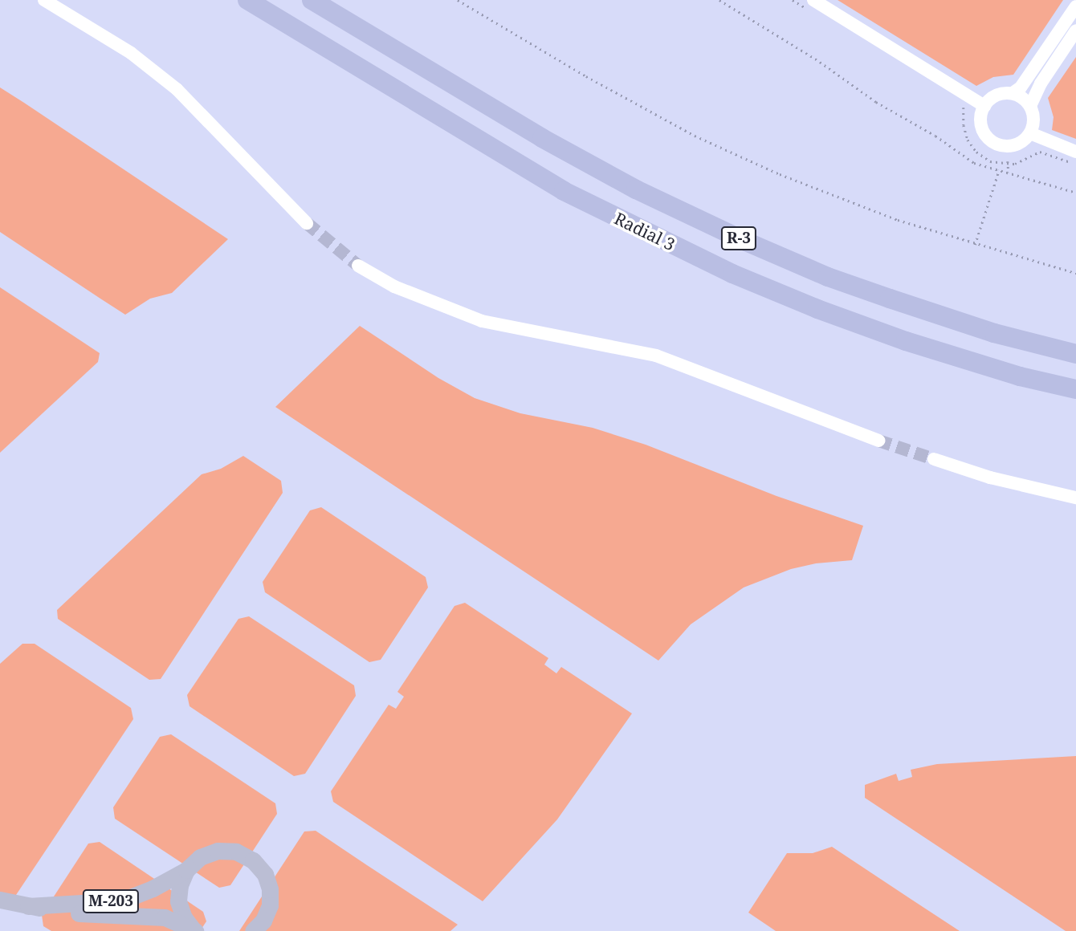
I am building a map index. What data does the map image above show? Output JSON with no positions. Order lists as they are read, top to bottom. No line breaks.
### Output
{"streets":{"highway":["Radial 3","R-3"],"main road":["M-203"]}}
